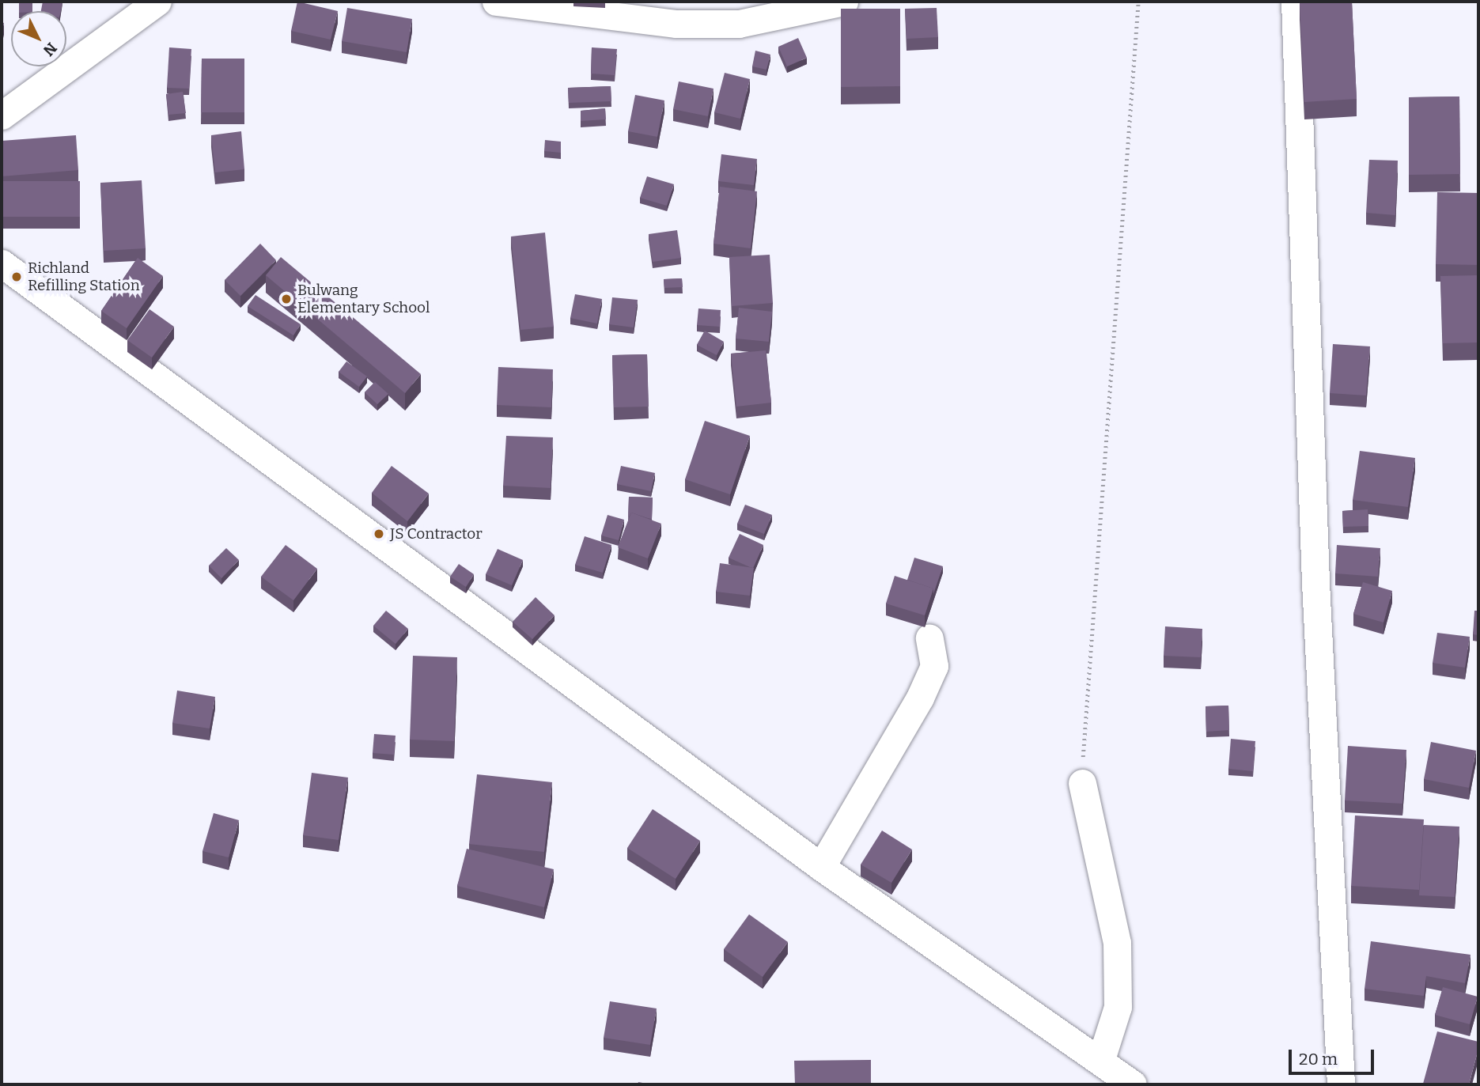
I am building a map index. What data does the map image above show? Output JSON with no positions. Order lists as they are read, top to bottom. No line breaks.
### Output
{"places":["Richland Refilling Station","Bulwang Elementary School","JS Contractor"],"scale_bar":"20 m","north":"bottom right"}
